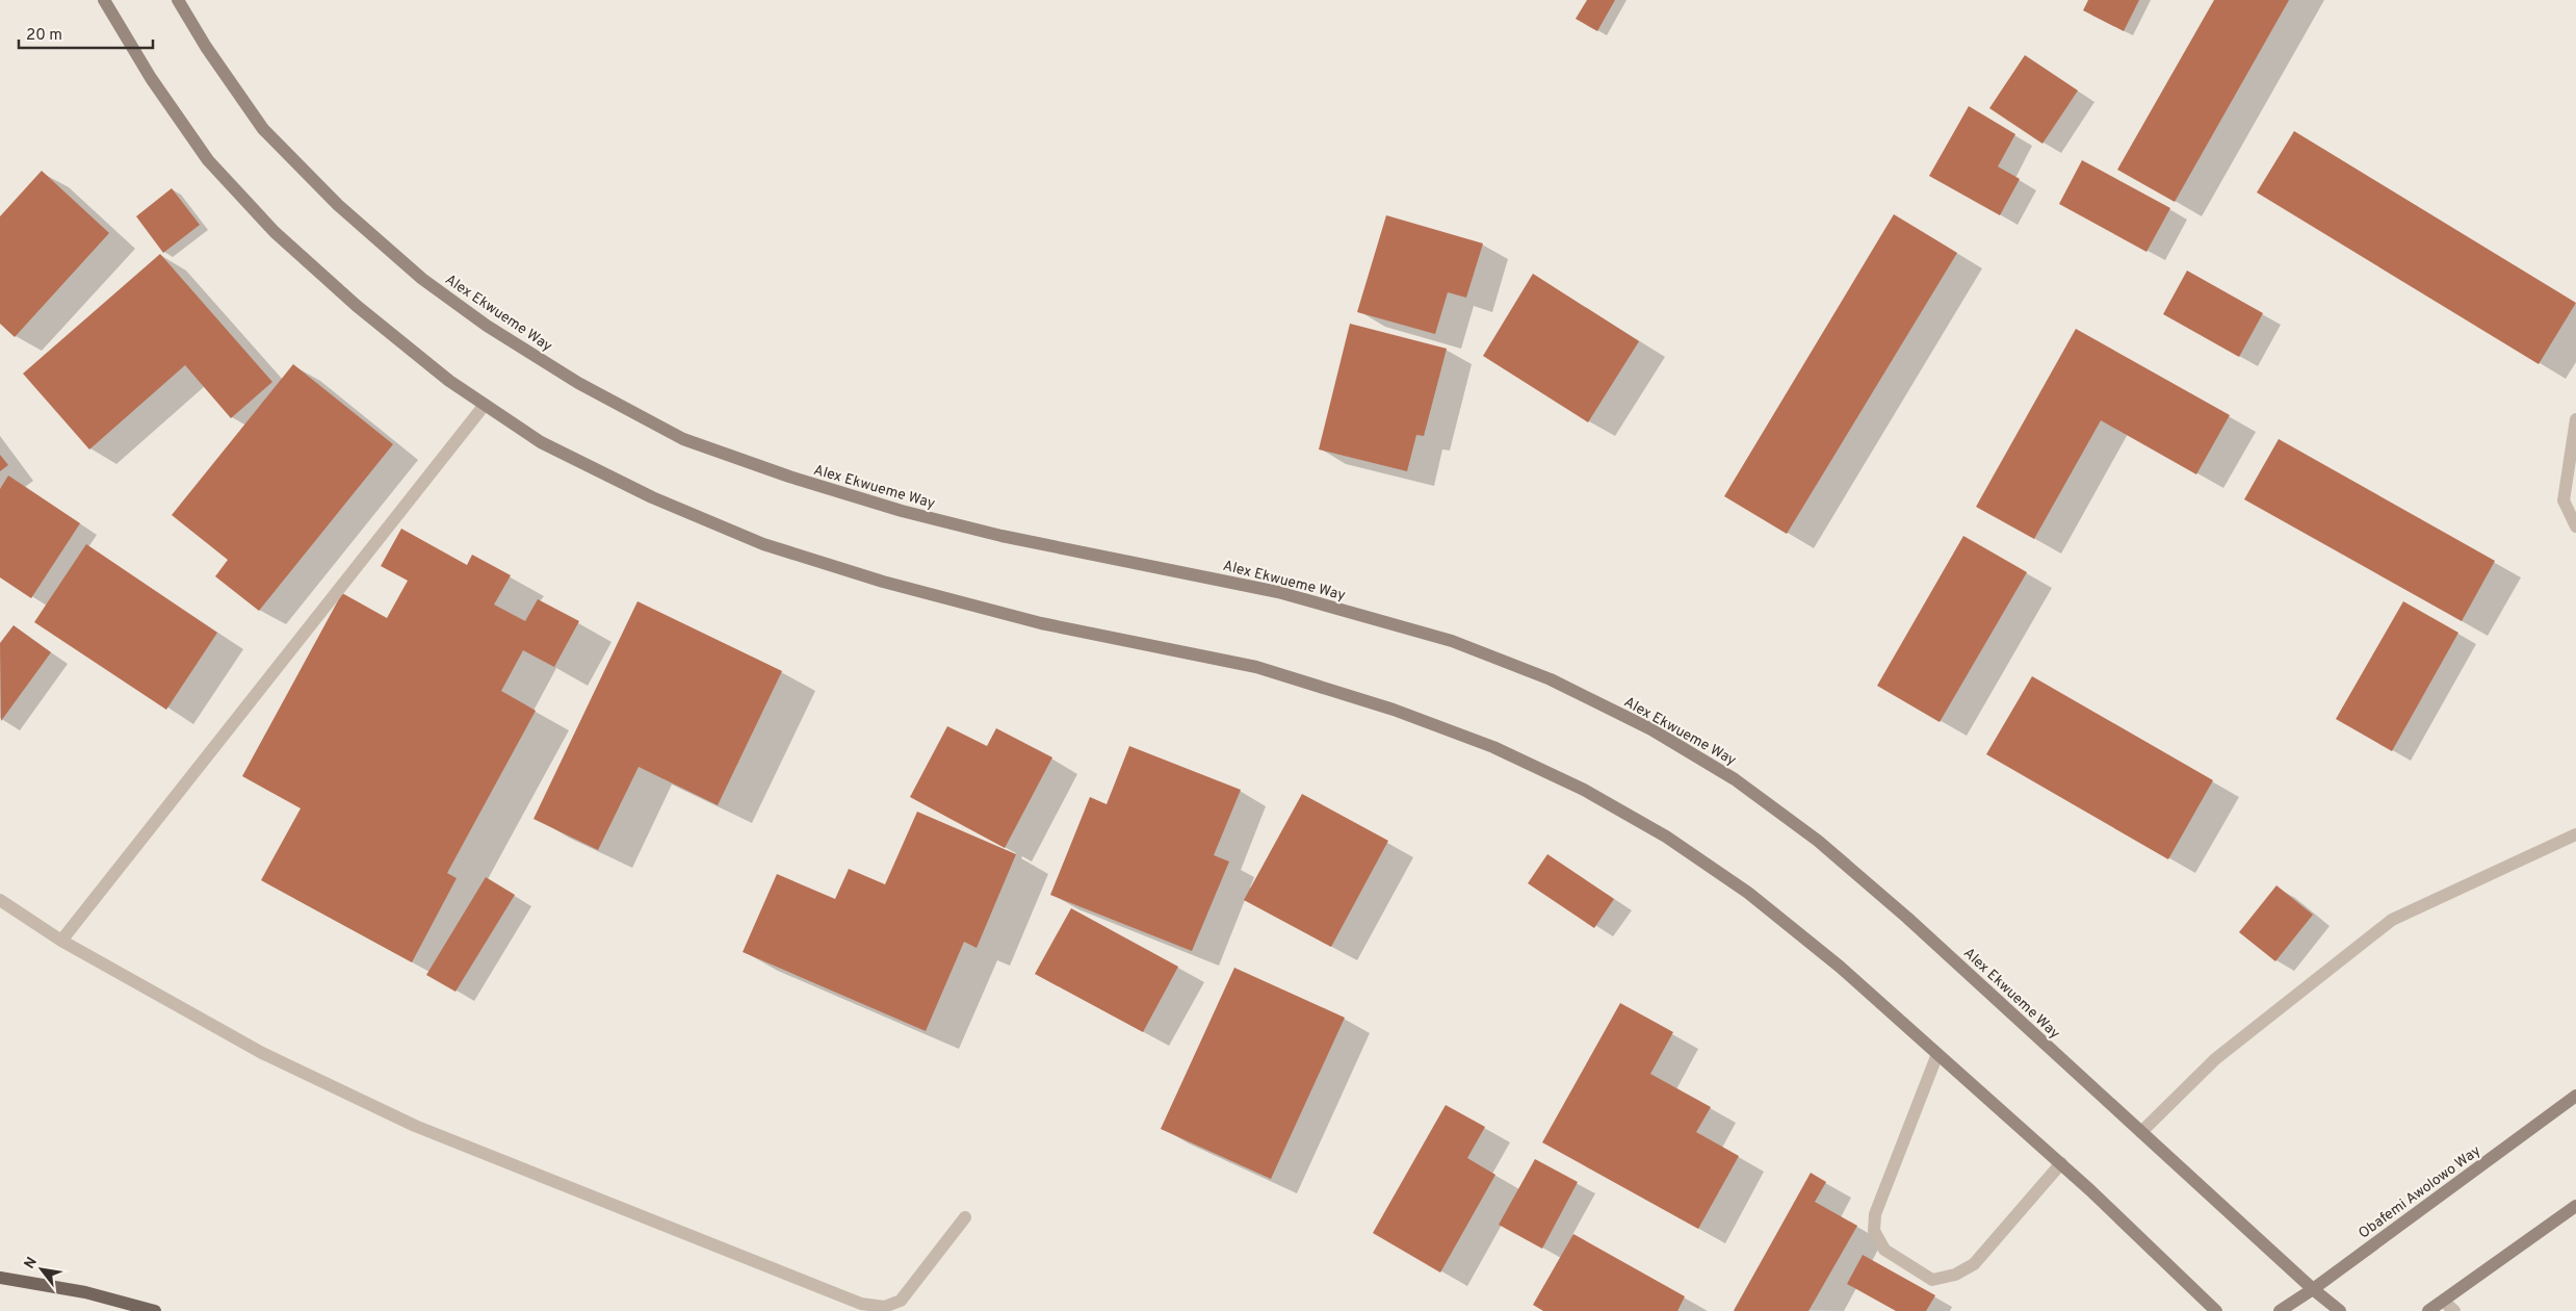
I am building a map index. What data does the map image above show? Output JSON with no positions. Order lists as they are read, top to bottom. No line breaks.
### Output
{"streets":{"street":["Alex Ekwueme Way","Obafemi Awolowo Way"]},"crossings":[["Alex Ekwueme Way","Obafemi Awolowo Way"]],"scale_bar":"20 m","north":"top left"}
